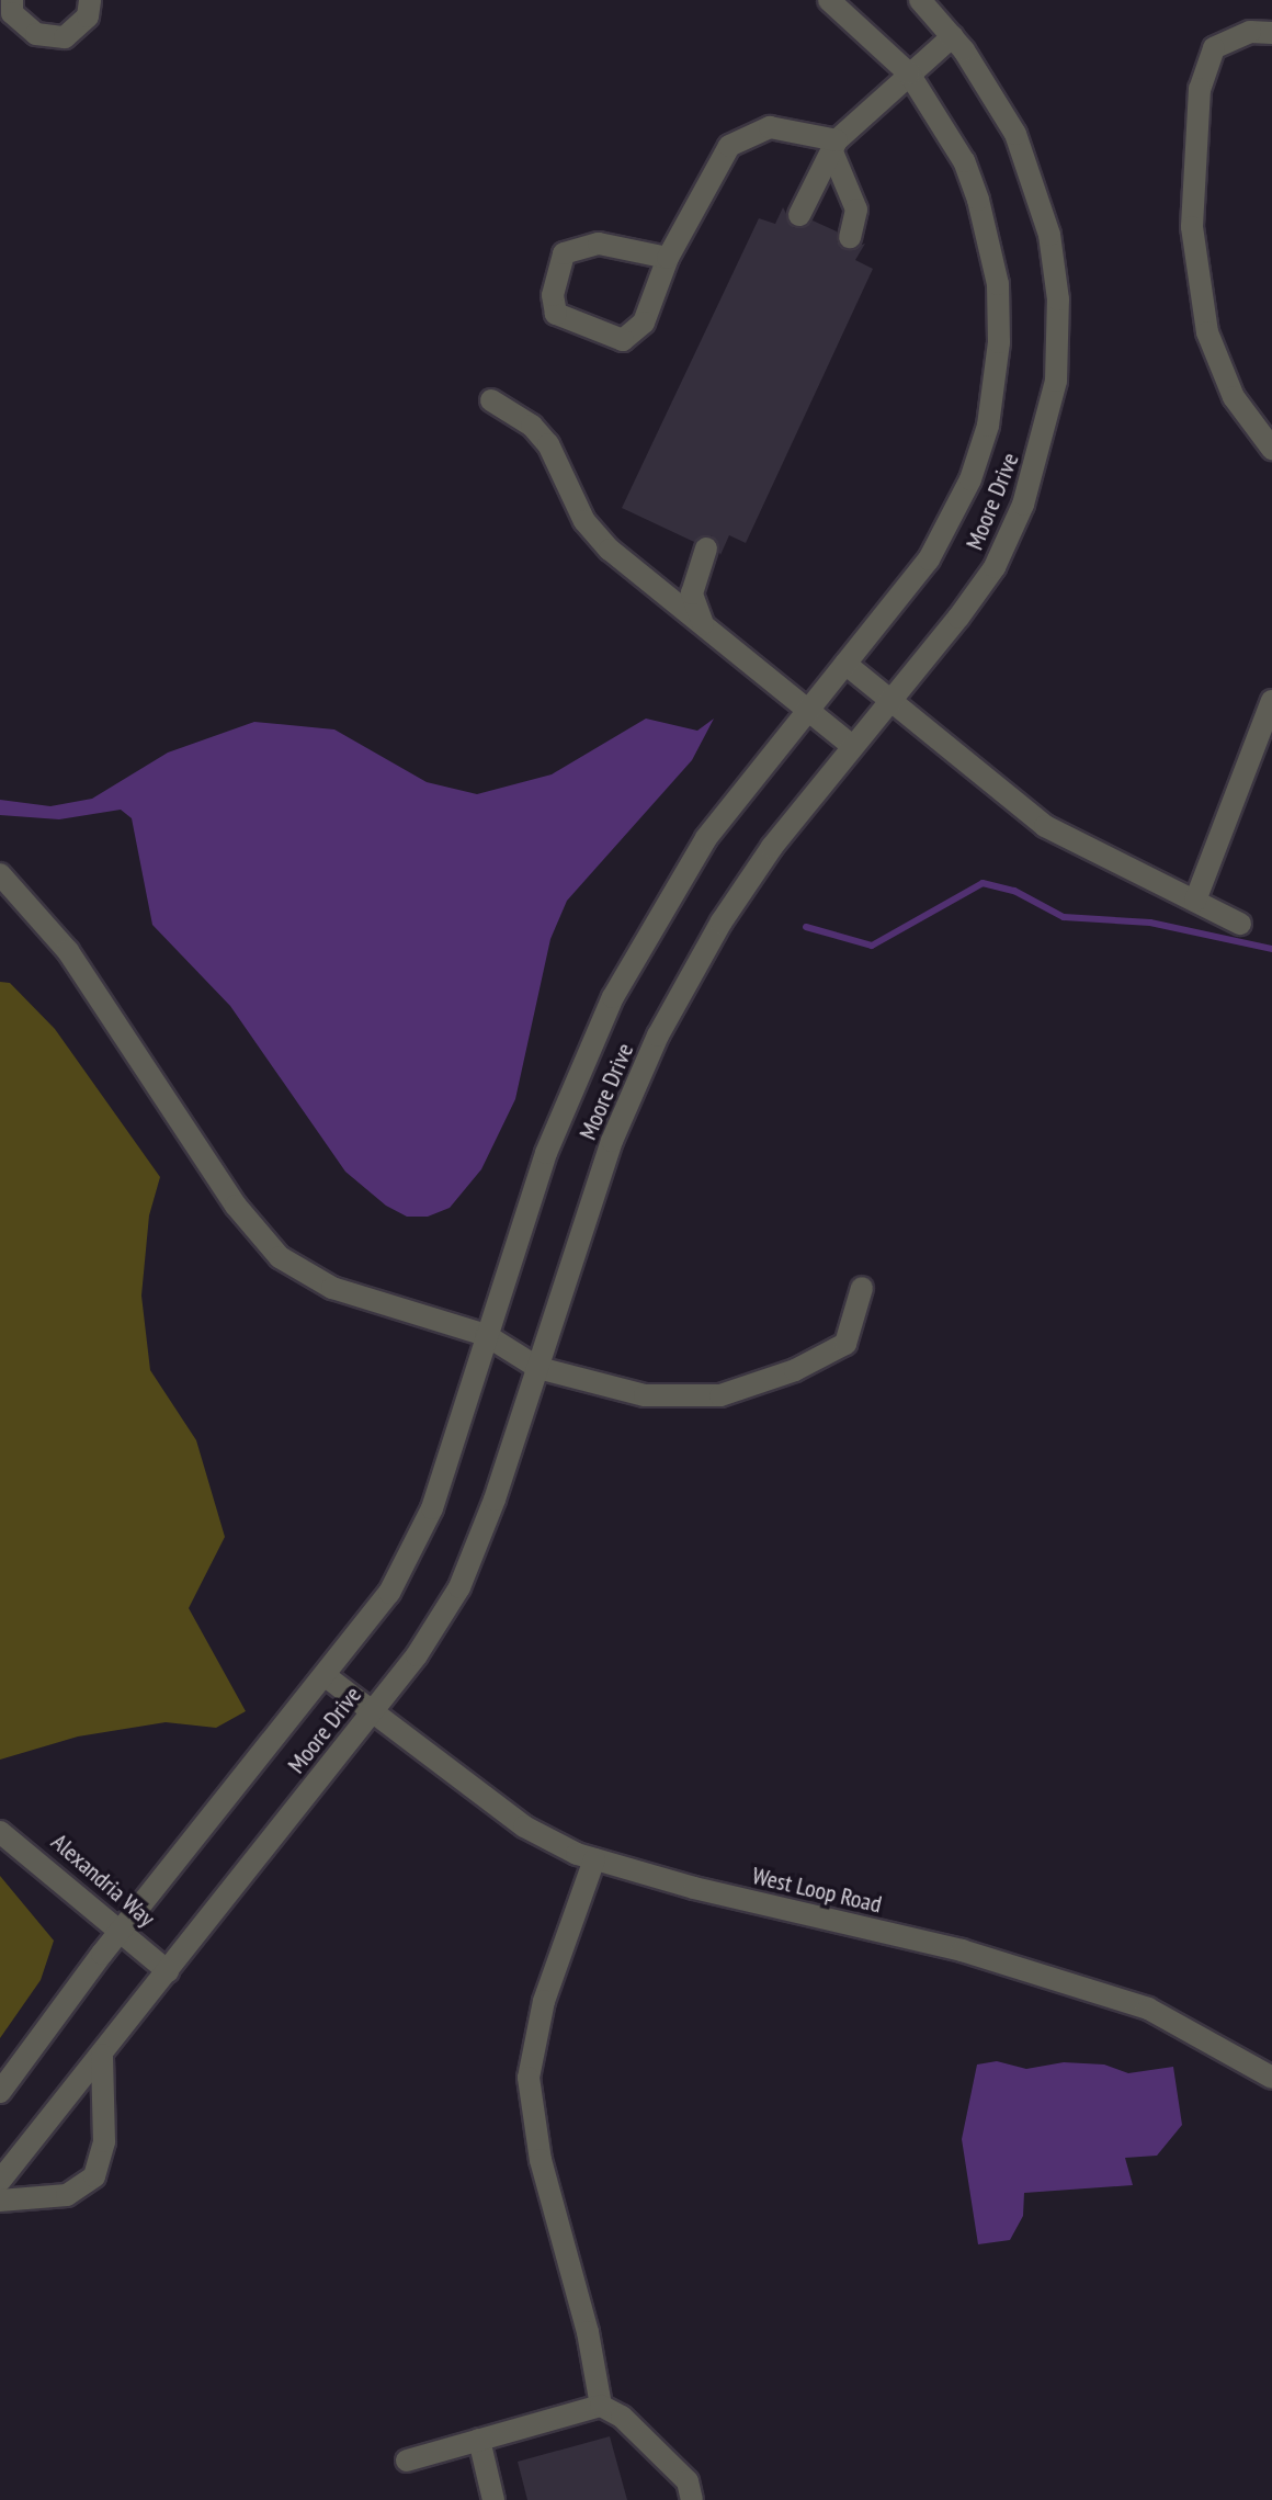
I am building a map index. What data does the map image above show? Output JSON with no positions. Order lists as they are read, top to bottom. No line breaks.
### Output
{"streets":{"street":["Moore Drive","Alexandria Way","West Loop Road"]},"crossings":[["Moore Drive","Alexandria Way"],["Moore Drive","West Loop Road"]]}
